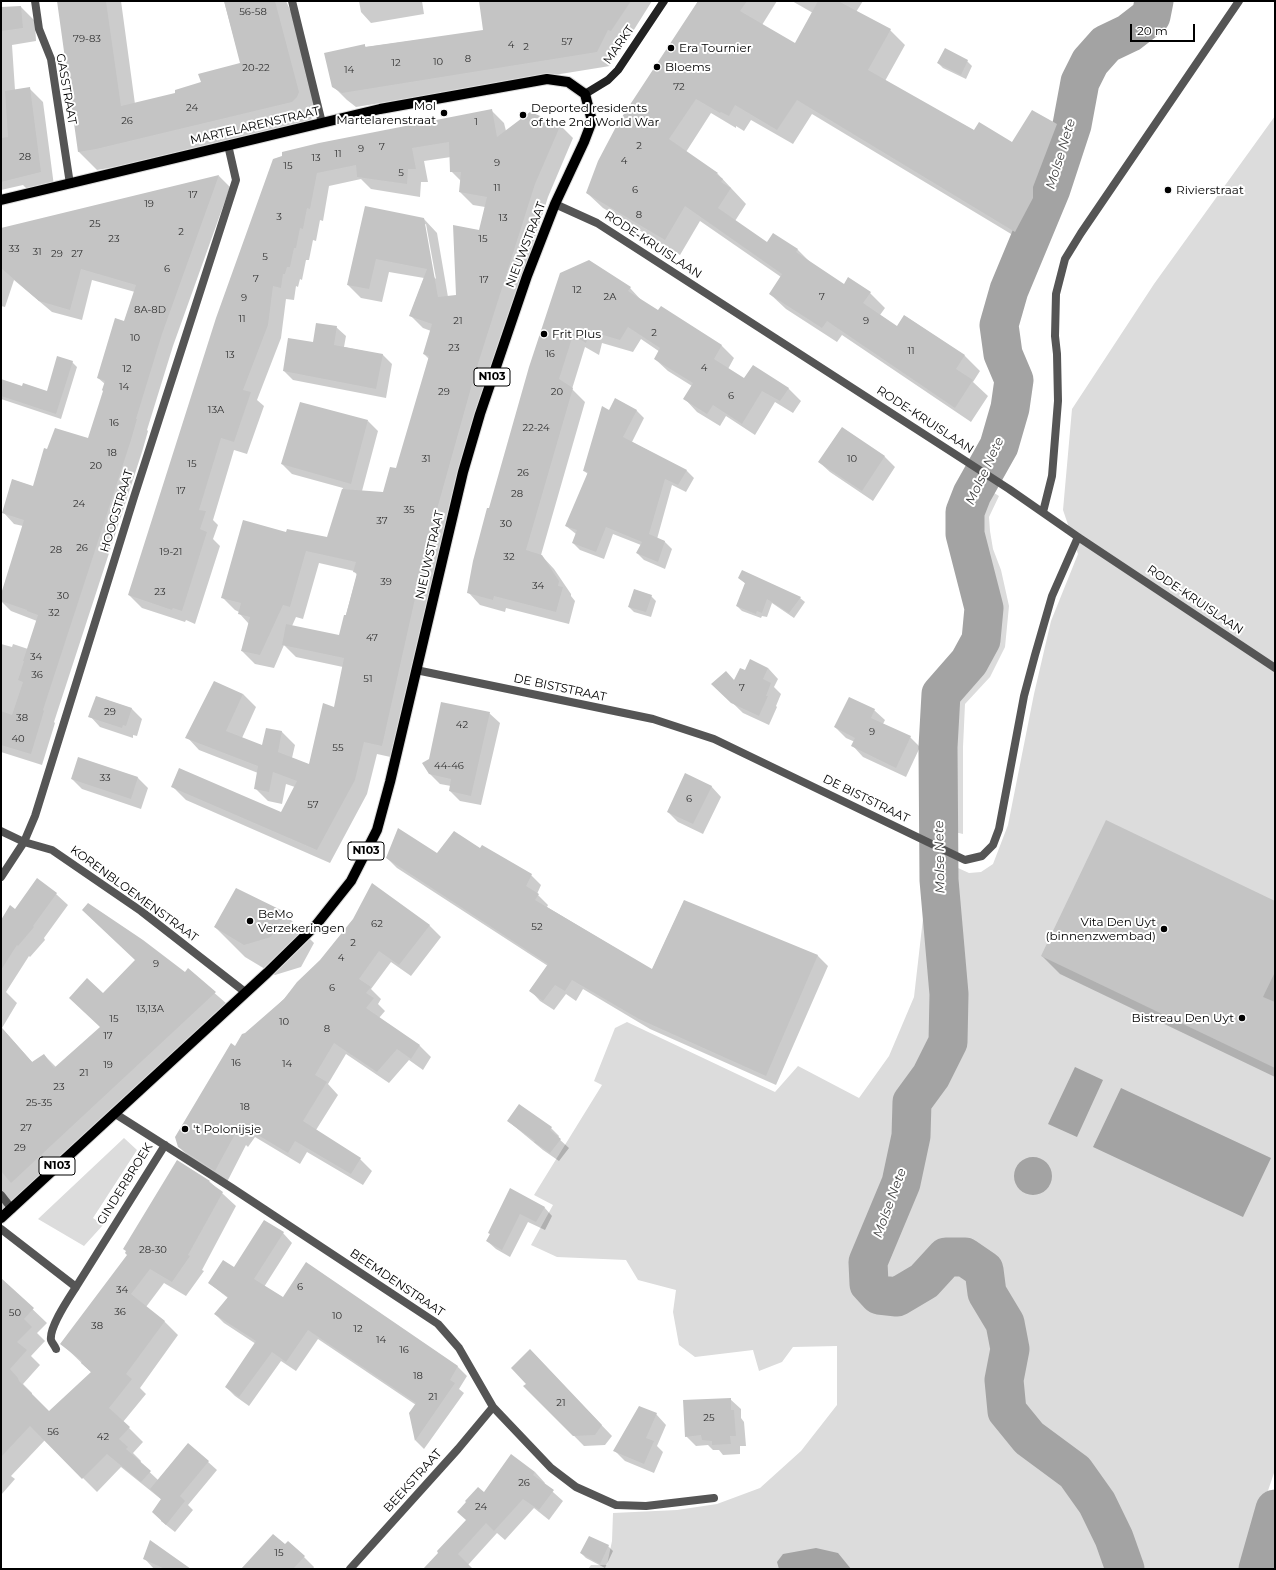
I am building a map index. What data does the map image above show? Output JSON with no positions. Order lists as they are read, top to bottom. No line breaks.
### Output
{"streets":{"main road":["MARTELARENSTRAAT","NIEUWSTRAAT","N103"],"street":["MARKT","GASSTRAAT","RODE-KRUISLAAN","HOOGSTRAAT","DE BISTSTRAAT","KORENBLOEMENSTRAAT","GINDERBROEK","BEEMDENSTRAAT","BEEKSTRAAT"]},"crossings":[["MARKT","MARTELARENSTRAAT"],["MARKT","NIEUWSTRAAT"],["GASSTRAAT","MARTELARENSTRAAT"],["MARTELARENSTRAAT","NIEUWSTRAAT"],["MARTELARENSTRAAT","HOOGSTRAAT"],["NIEUWSTRAAT","RODE-KRUISLAAN"],["NIEUWSTRAAT","N103"],["NIEUWSTRAAT","DE BISTSTRAAT"],["NIEUWSTRAAT","KORENBLOEMENSTRAAT"],["RODE-KRUISLAAN","DE BISTSTRAAT"],["N103","KORENBLOEMENSTRAAT"],["N103","GINDERBROEK"],["HOOGSTRAAT","KORENBLOEMENSTRAAT"],["GINDERBROEK","BEEMDENSTRAAT"],["BEEMDENSTRAAT","BEEKSTRAAT"]],"water":["Molse Nete"],"places":["Era Tournier","Bloems","Mol Martelarenstraat","Deported residents of the 2nd World War","Rivierstraat","Frit Plus","BeMo Verzekeringen","Vita Den Uyt (binnenzwembad)","Bistreau Den Uyt","'t Polonijsje"],"house_numbers":["56-58","79-83","57","4","2","8","10","12","20-22","14","72","24","26","1","2","7","9","11","28","13","4","9","15","5","11","6","17","19","8","3","13","25","2","23","15","33","31","29","27","5","6","7","17","12","2A","7","9","8A-8D","11","21","9","2","10","23","11","16","13","4","12","14","29","20","6","13A","16","22-24","18","31","10","15","20","26","17","28","24","35","37","30","26","28","19-21","32","39","34","23","30","32","47","34","36","51","7","29","38","42","9","40","55","44-46","33","6","57","62","52","2","4","9","6","13,13A","15","10","8","17","16","14","19","21","23","25-35","18","27","29","28-30","6","34","36","50","10","38","12","14","16","18","21","21","25","56","42","26","24","15"],"scale_bar":"20 m"}
